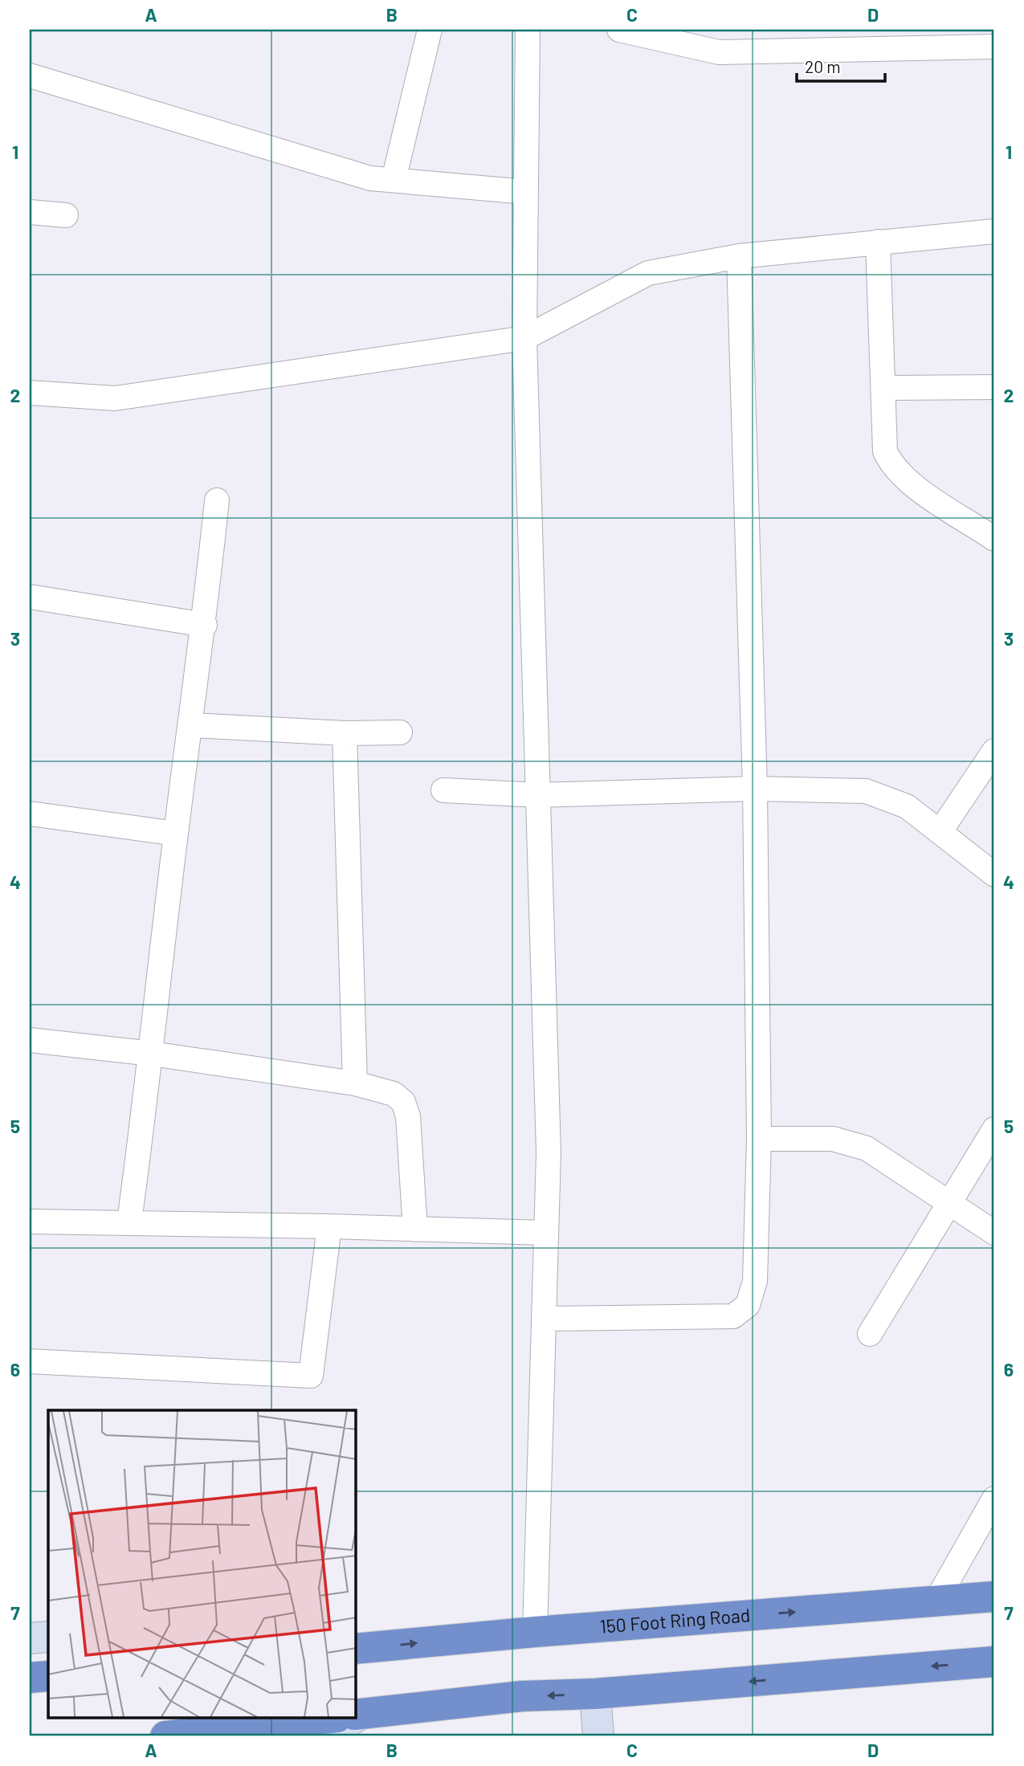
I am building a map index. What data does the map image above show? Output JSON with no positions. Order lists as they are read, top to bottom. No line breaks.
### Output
{"streets":{"highway":["150 Foot Ring Road"]},"scale_bar":"20 m","grid":{"columns":["A","B","C","D"],"rows":["1","2","3","4","5","6","7"]}}
